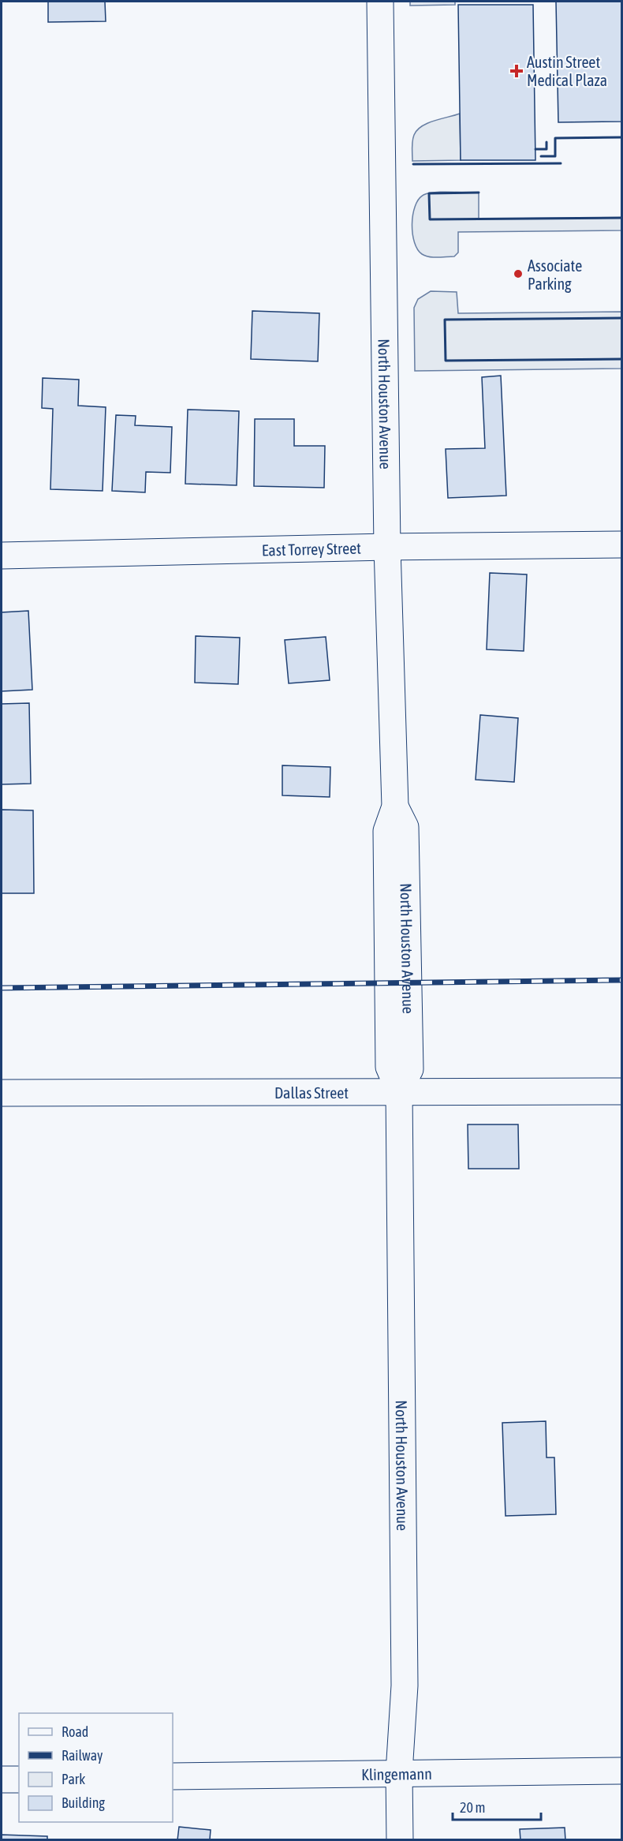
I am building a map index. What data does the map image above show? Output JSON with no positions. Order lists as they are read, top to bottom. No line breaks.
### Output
{"streets":{"street":["North Houston Avenue","East Torrey Street","Dallas Street","Klingemann"]},"crossings":[["North Houston Avenue","East Torrey Street"],["North Houston Avenue","Dallas Street"],["North Houston Avenue","Klingemann"]],"places":{"health":["Austin Street Medical Plaza"],"other":["Associate Parking"]},"legend":["Road","Railway","Park","Building"],"scale_bar":"20 m"}
